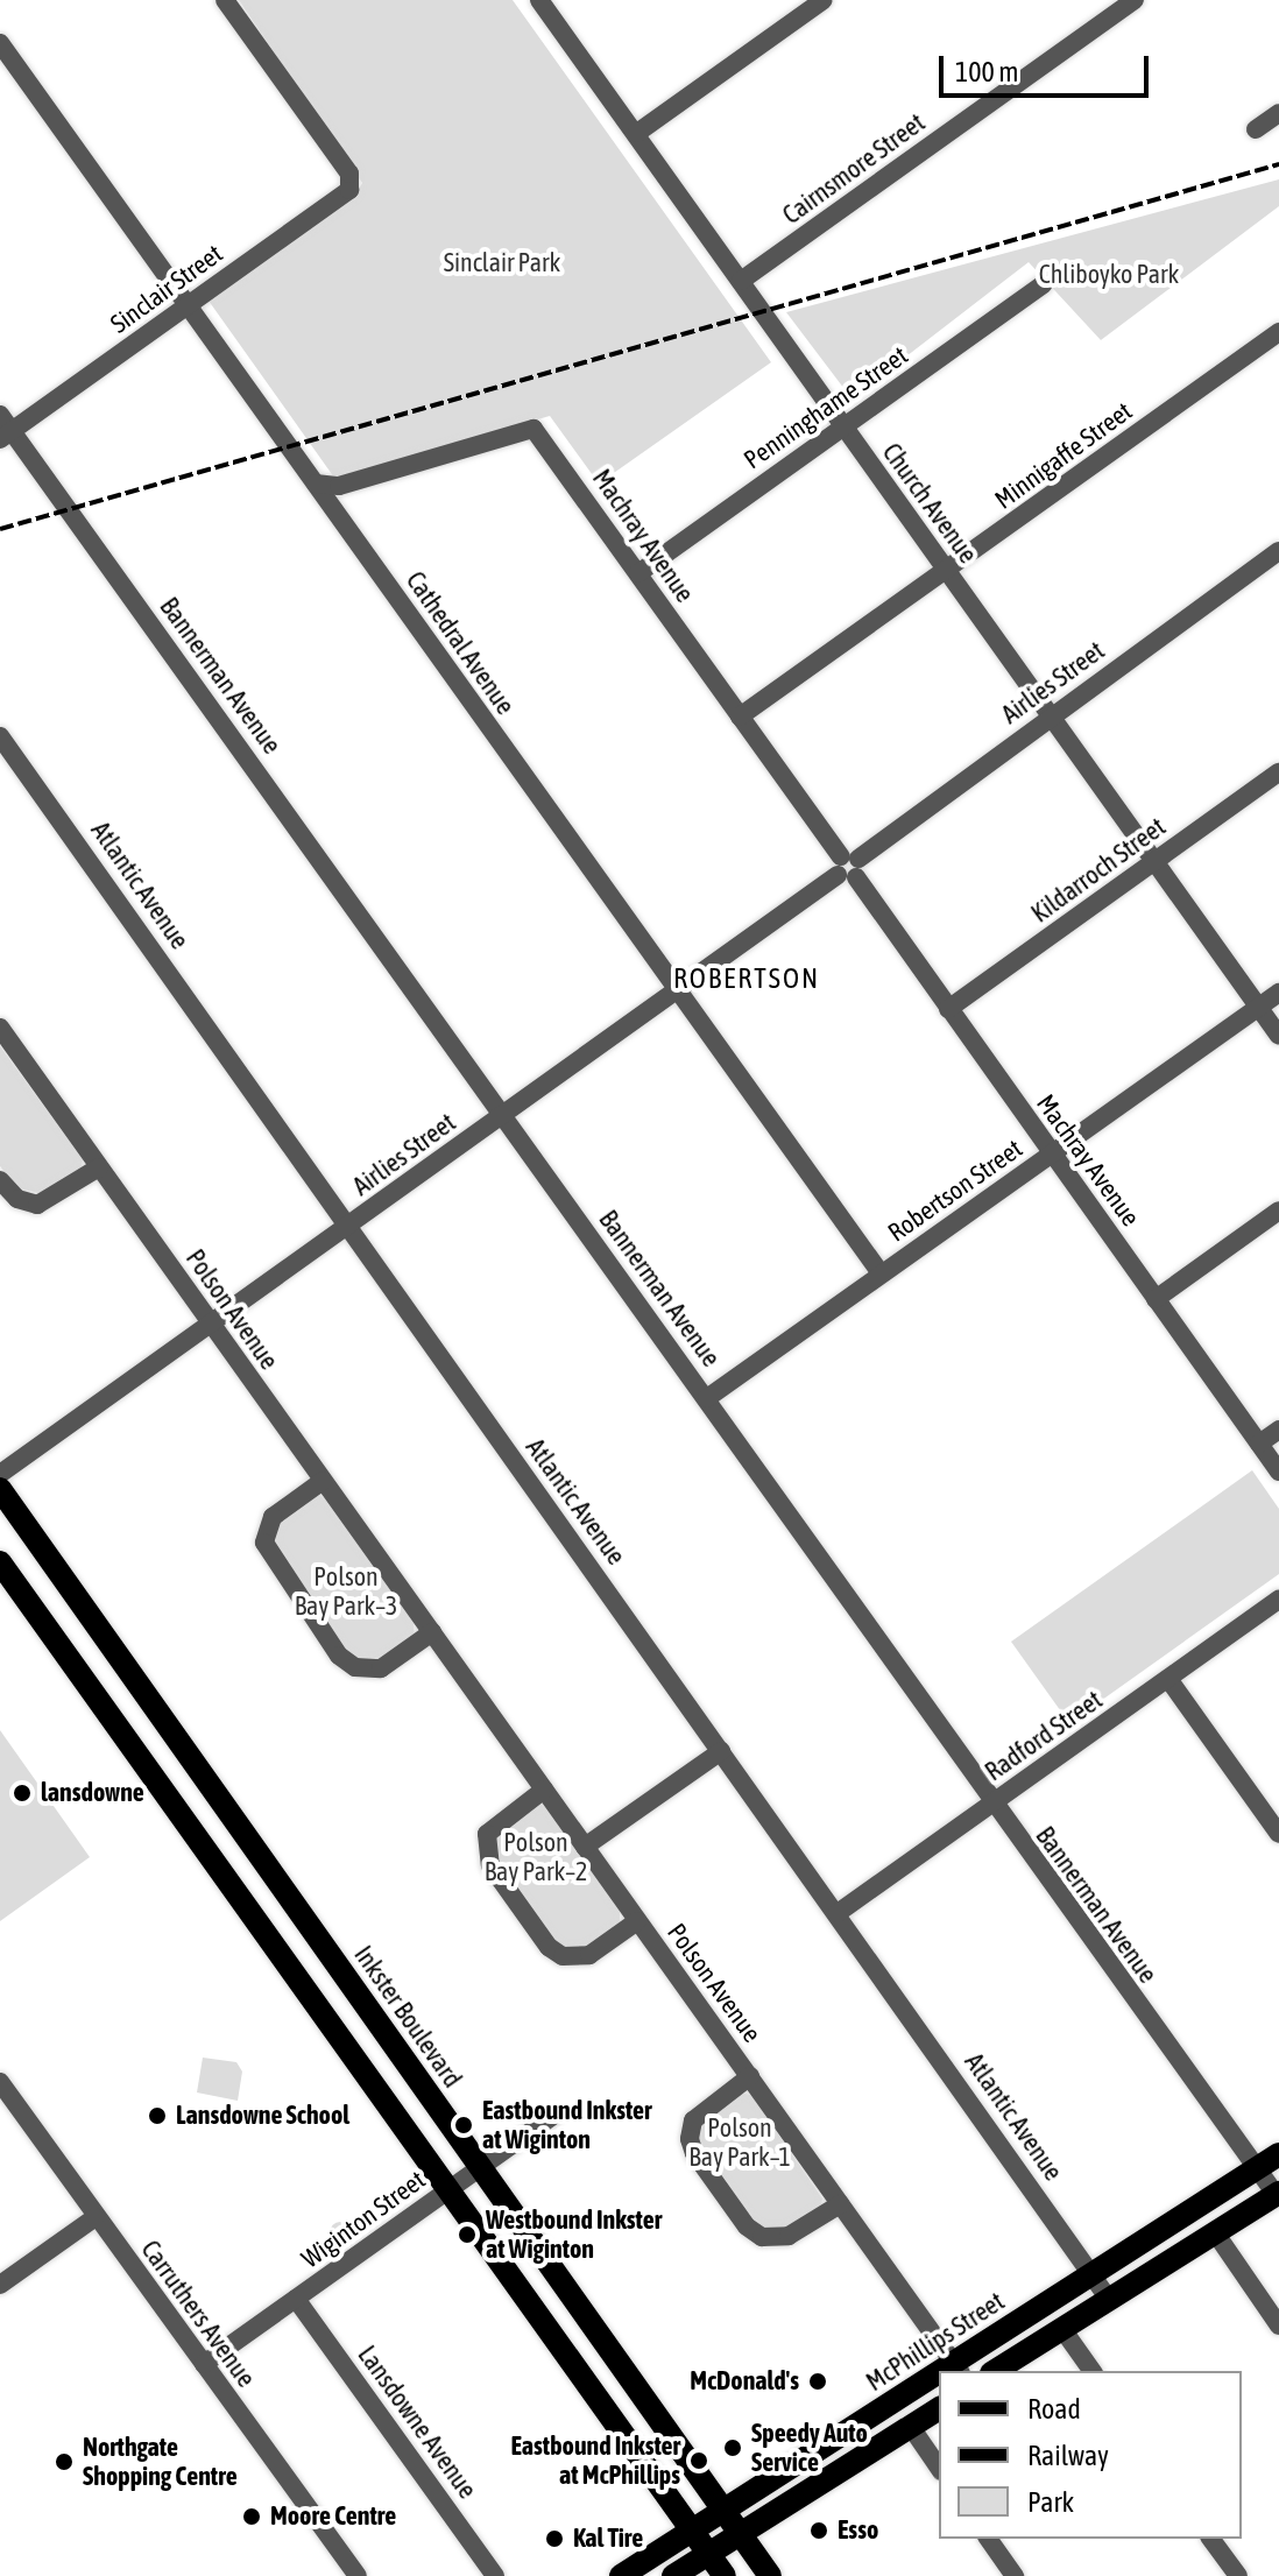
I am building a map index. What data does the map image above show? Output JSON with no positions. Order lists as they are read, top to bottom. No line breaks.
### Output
{"streets":{"main road":["Inkster Boulevard","McPhillips Street"],"street":["Cairnsmore Street","Sinclair Street","Penninghame Street","Minnigaffe Street","Church Avenue","Machray Avenue","Cathedral Avenue","Bannerman Avenue","Airlies Street","Kildarroch Street","Atlantic Avenue","Robertson Street","Polson Avenue","Radford Street","Wiginton Street","Carruthers Avenue","Lansdowne Avenue"]},"crossings":[["Cairnsmore Street","Church Avenue"],["Sinclair Street","Cathedral Avenue"],["Sinclair Street","Bannerman Avenue"],["Penninghame Street","Church Avenue"],["Penninghame Street","Machray Avenue"],["Minnigaffe Street","Church Avenue"],["Minnigaffe Street","Machray Avenue"],["Church Avenue","Airlies Street"],["Church Avenue","Kildarroch Street"],["Church Avenue","Robertson Street"],["Machray Avenue","Cathedral Avenue"],["Machray Avenue","Airlies Street"],["Machray Avenue","Kildarroch Street"],["Machray Avenue","Robertson Street"],["Cathedral Avenue","Airlies Street"],["Cathedral Avenue","Robertson Street"],["Bannerman Avenue","Airlies Street"],["Bannerman Avenue","Robertson Street"],["Bannerman Avenue","Radford Street"],["Bannerman Avenue","McPhillips Street"],["Airlies Street","Atlantic Avenue"],["Airlies Street","Polson Avenue"],["Atlantic Avenue","Radford Street"],["Atlantic Avenue","McPhillips Street"],["Polson Avenue","McPhillips Street"],["Inkster Boulevard","Wiginton Street"],["Inkster Boulevard","McPhillips Street"],["Wiginton Street","Carruthers Avenue"],["Wiginton Street","Lansdowne Avenue"]],"districts":["ROBERTSON"],"parks":["Sinclair Park","Chliboyko Park","Polson Bay Park–3","Polson Bay Park–2","Polson Bay Park–1"],"places":["lansdowne","Lansdowne School","Eastbound Inkster at Wiginton","Westbound Inkster at Wiginton","McDonald's","Speedy Auto Service","Eastbound Inkster at McPhillips","Northgate Shopping Centre","Moore Centre","Esso","Kal Tire"],"legend":["Road","Railway","Park"],"scale_bar":"100 m"}
